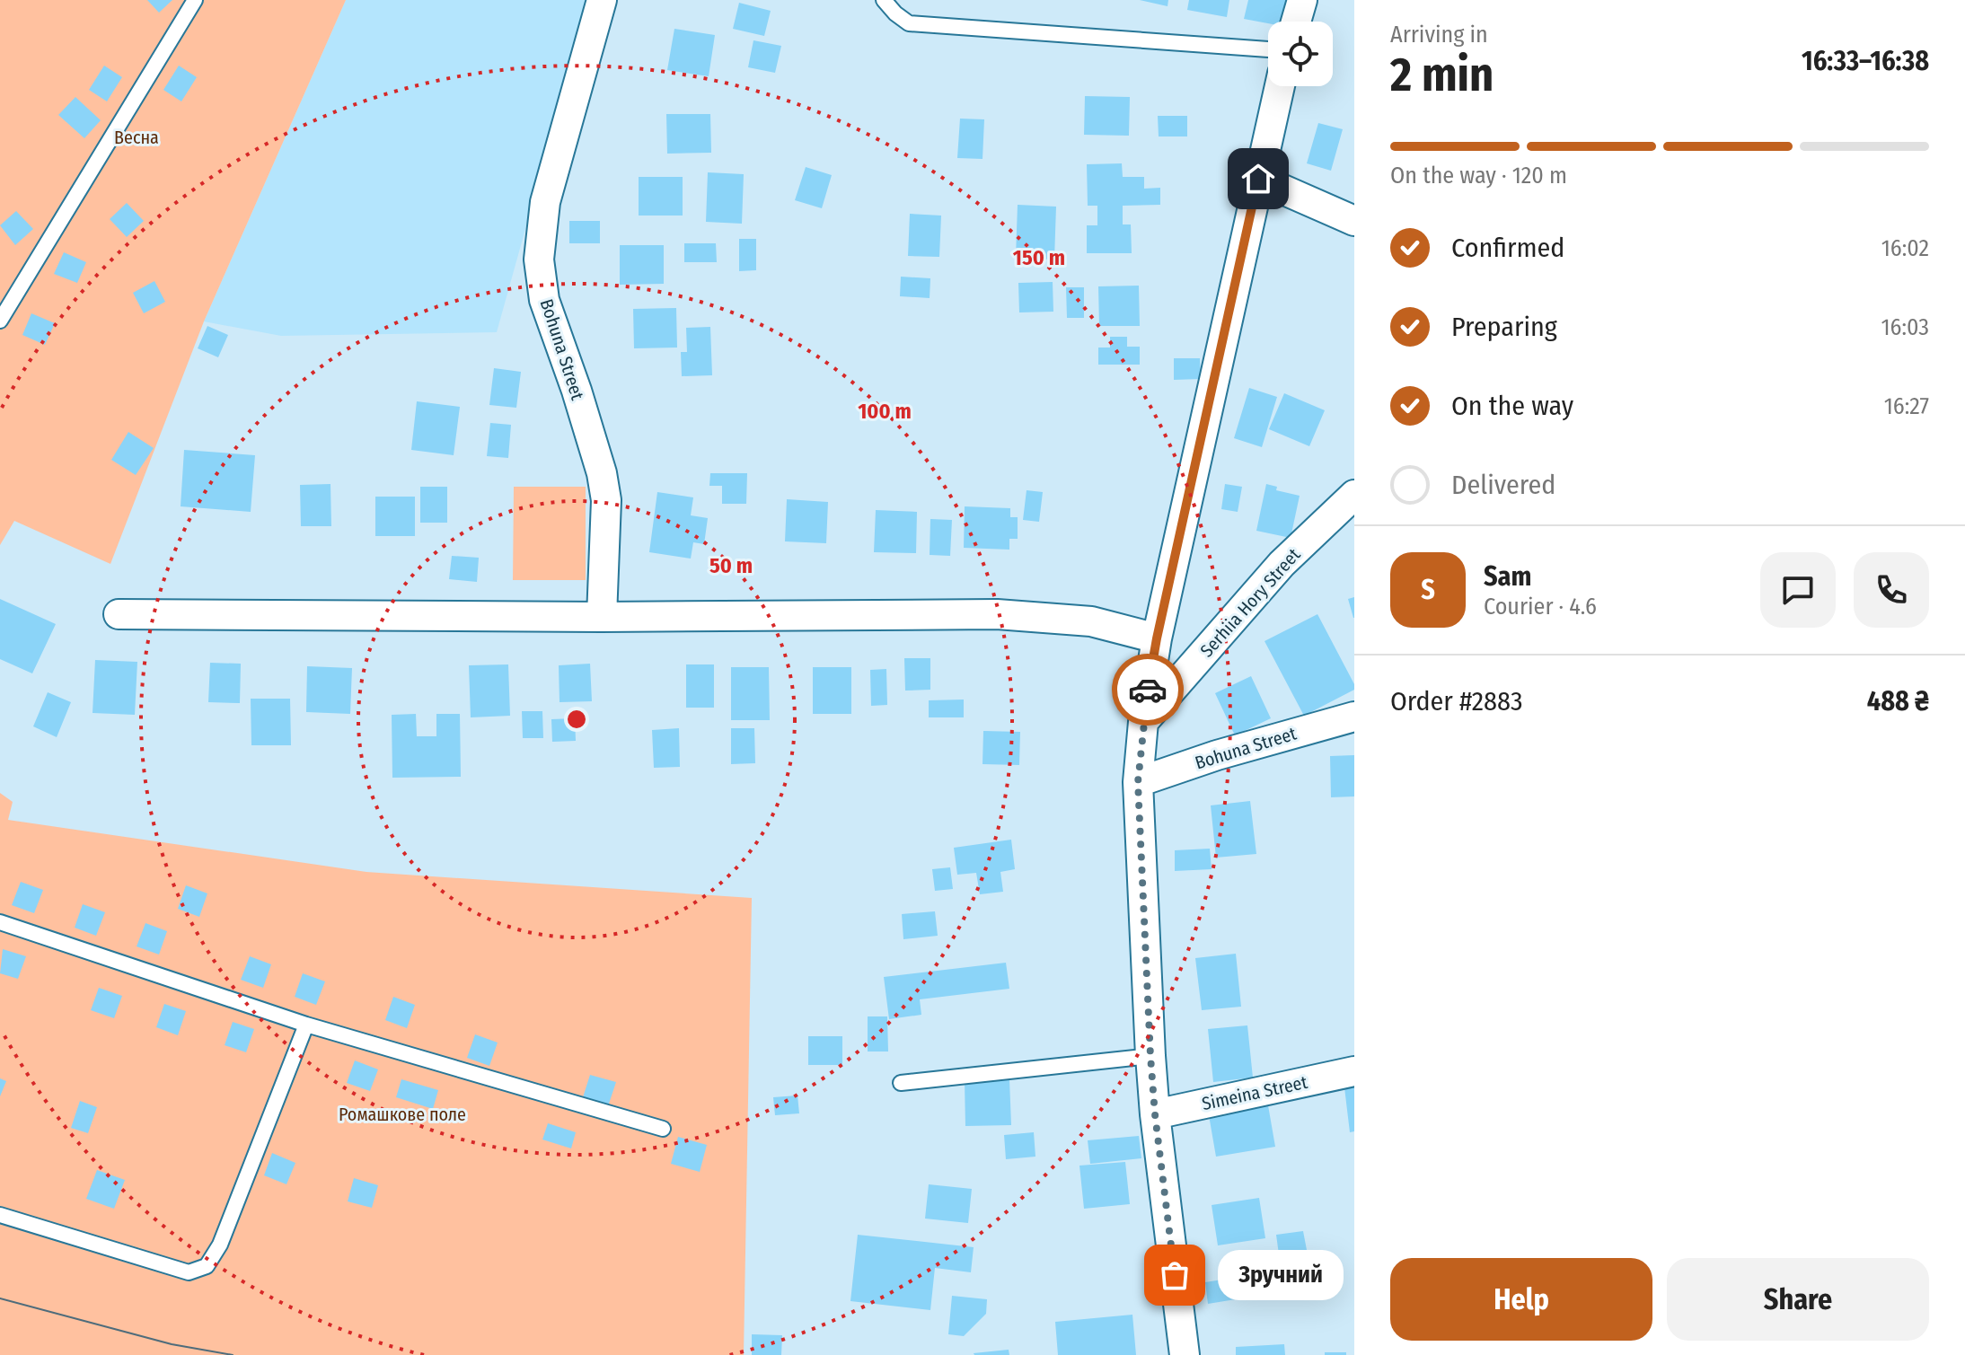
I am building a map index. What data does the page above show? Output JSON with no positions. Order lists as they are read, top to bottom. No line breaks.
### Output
{"streets":{"street":["Bohuna Street","Serhiia Hory Street","Simeina Street"]},"parks":["Весна","Ромашкове поле"],"places":["Зручний"],"page":{"heading":["2 min","Arriving in","16:33–16:38"],"panel":["Sam","Courier · 4.6","Order #2883","488 ₴"],"bar":"On the way · 120 m","list":[["Confirmed","16:02"],["Preparing","16:03"],["On the way","16:27"],"Delivered"],"round":"S","buttons":["Help","Share"],"bubble":"Зручний"},"rings":["150 m","100 m","50 m"]}
